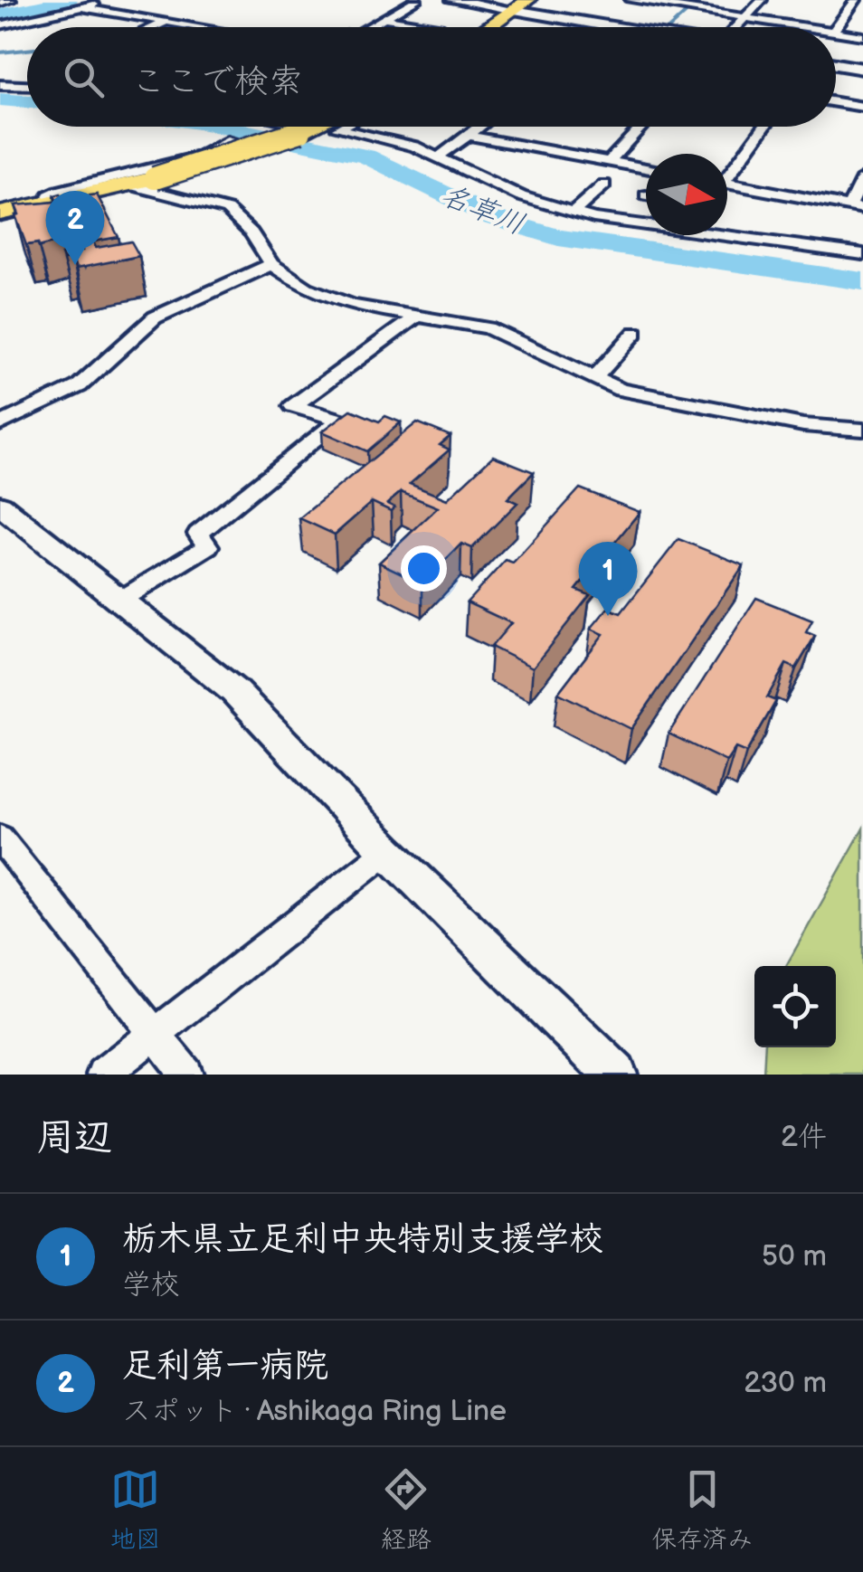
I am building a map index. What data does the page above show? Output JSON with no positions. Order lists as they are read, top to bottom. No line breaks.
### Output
{"water":["名草川"],"north":"right","page":{"search":"ここで検索","pins":["2","1"],"heading":["周辺","2件"],"list":[{"mark":"1","name":"栃木県立足利中央特別支援学校","note":"学校","value":"50 m"},{"mark":"2","name":"足利第一病院","note":"スポット · Ashikaga Ring Line","value":"230 m"}],"nav":["地図","経路","保存済み"]}}
